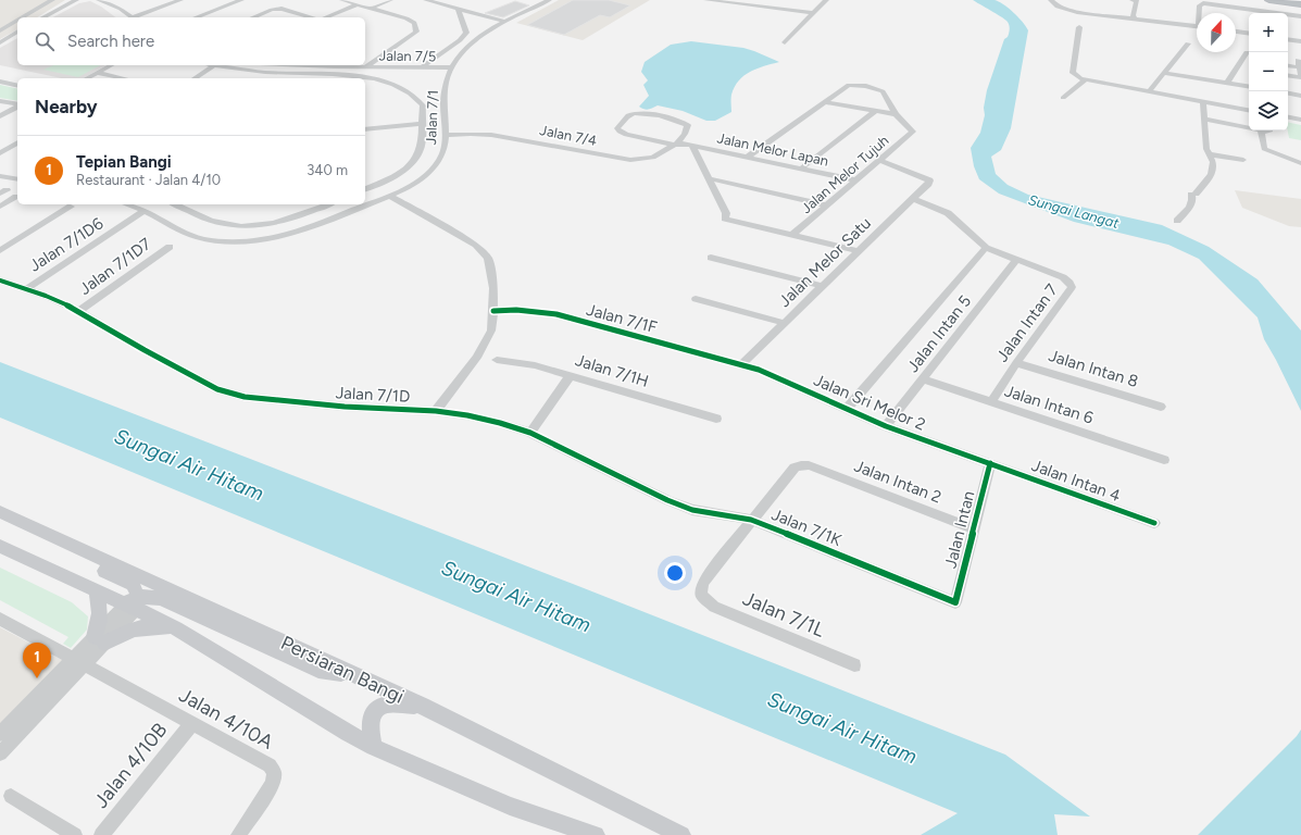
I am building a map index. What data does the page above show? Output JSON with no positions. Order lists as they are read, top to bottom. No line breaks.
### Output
{"streets":{"main road":["Persiaran Bangi"],"street":["Jalan 7/5","Jalan 7/1","Jalan 7/4","Jalan Melor Lapan","Jalan Melor Tujuh","Jalan 7/1D6","Jalan Melor Satu","Jalan 7/1D7","Jalan 7/1F","Jalan Intan 7","Jalan Intan 5","Jalan Intan 8","Jalan 7/1H","Jalan 7/1D","Jalan Sri Melor 2","Jalan Intan 6","Jalan Intan 4","Jalan Intan 2","Jalan 7/1K","Jalan Intan","Jalan 7/1L","Jalan 4/10A","Jalan 4/10B"]},"crossings":[["Jalan 7/5","Jalan 7/1"],["Jalan 7/1","Jalan 7/4"],["Jalan 7/1","Jalan 7/1D6"],["Jalan 7/4","Jalan Melor Lapan"],["Jalan Melor Lapan","Jalan Melor Tujuh"],["Jalan Melor Tujuh","Jalan Melor Satu"],["Jalan 7/1D6","Jalan 7/1D"],["Jalan Melor Satu","Jalan 7/1F"],["Jalan Melor Satu","Jalan Sri Melor 2"],["Jalan 7/1D7","Jalan 7/1D"],["Jalan 7/1F","Jalan Sri Melor 2"],["Jalan Intan 7","Jalan Intan 5"],["Jalan Intan 7","Jalan Intan 8"],["Jalan Intan 7","Jalan Intan 6"],["Jalan Intan 5","Jalan Sri Melor 2"],["Jalan Intan 5","Jalan Intan 6"],["Jalan 7/1D","Jalan Intan 2"],["Jalan 7/1D","Jalan 7/1K"],["Jalan 7/1D","Jalan 7/1L"],["Jalan Sri Melor 2","Jalan Intan 4"],["Jalan Sri Melor 2","Jalan Intan"],["Jalan Intan 4","Jalan Intan"],["Jalan Intan 2","Jalan 7/1K"],["Jalan Intan 2","Jalan Intan"],["Jalan Intan 2","Jalan 7/1L"],["Jalan 7/1K","Jalan Intan"],["Jalan 7/1K","Jalan 7/1L"],["Jalan 4/10A","Jalan 4/10B"]],"water":["Sungai Langat","Sungai Air Hitam"],"north":"top","page":{"map_buttons":["+","−"],"search":"Search here","heading":"Nearby","list":[{"mark":"1","name":"Tepian Bangi","note":"Restaurant · Jalan 4/10","value":"340 m"}],"pins":"1"}}
